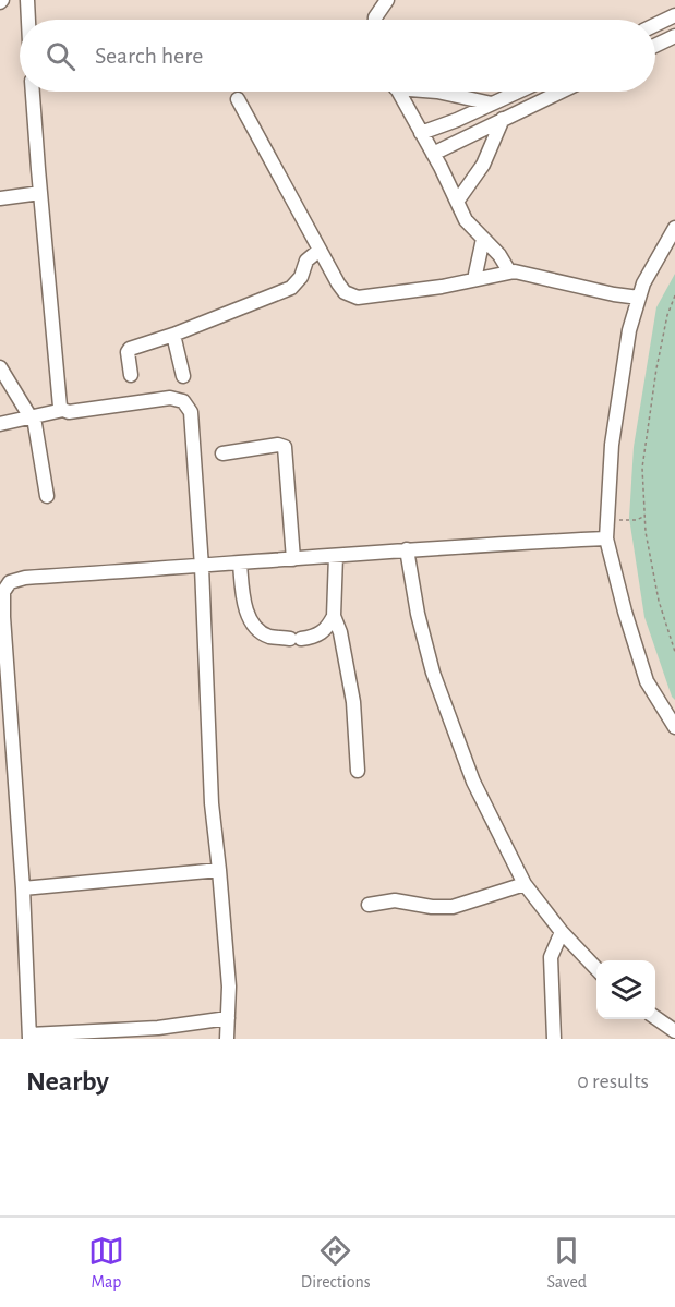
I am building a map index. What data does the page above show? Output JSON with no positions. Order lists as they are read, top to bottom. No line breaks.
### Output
{"page":{"search":"Search here","heading":["Nearby","0 results"],"nav":["Map","Directions","Saved"]}}
